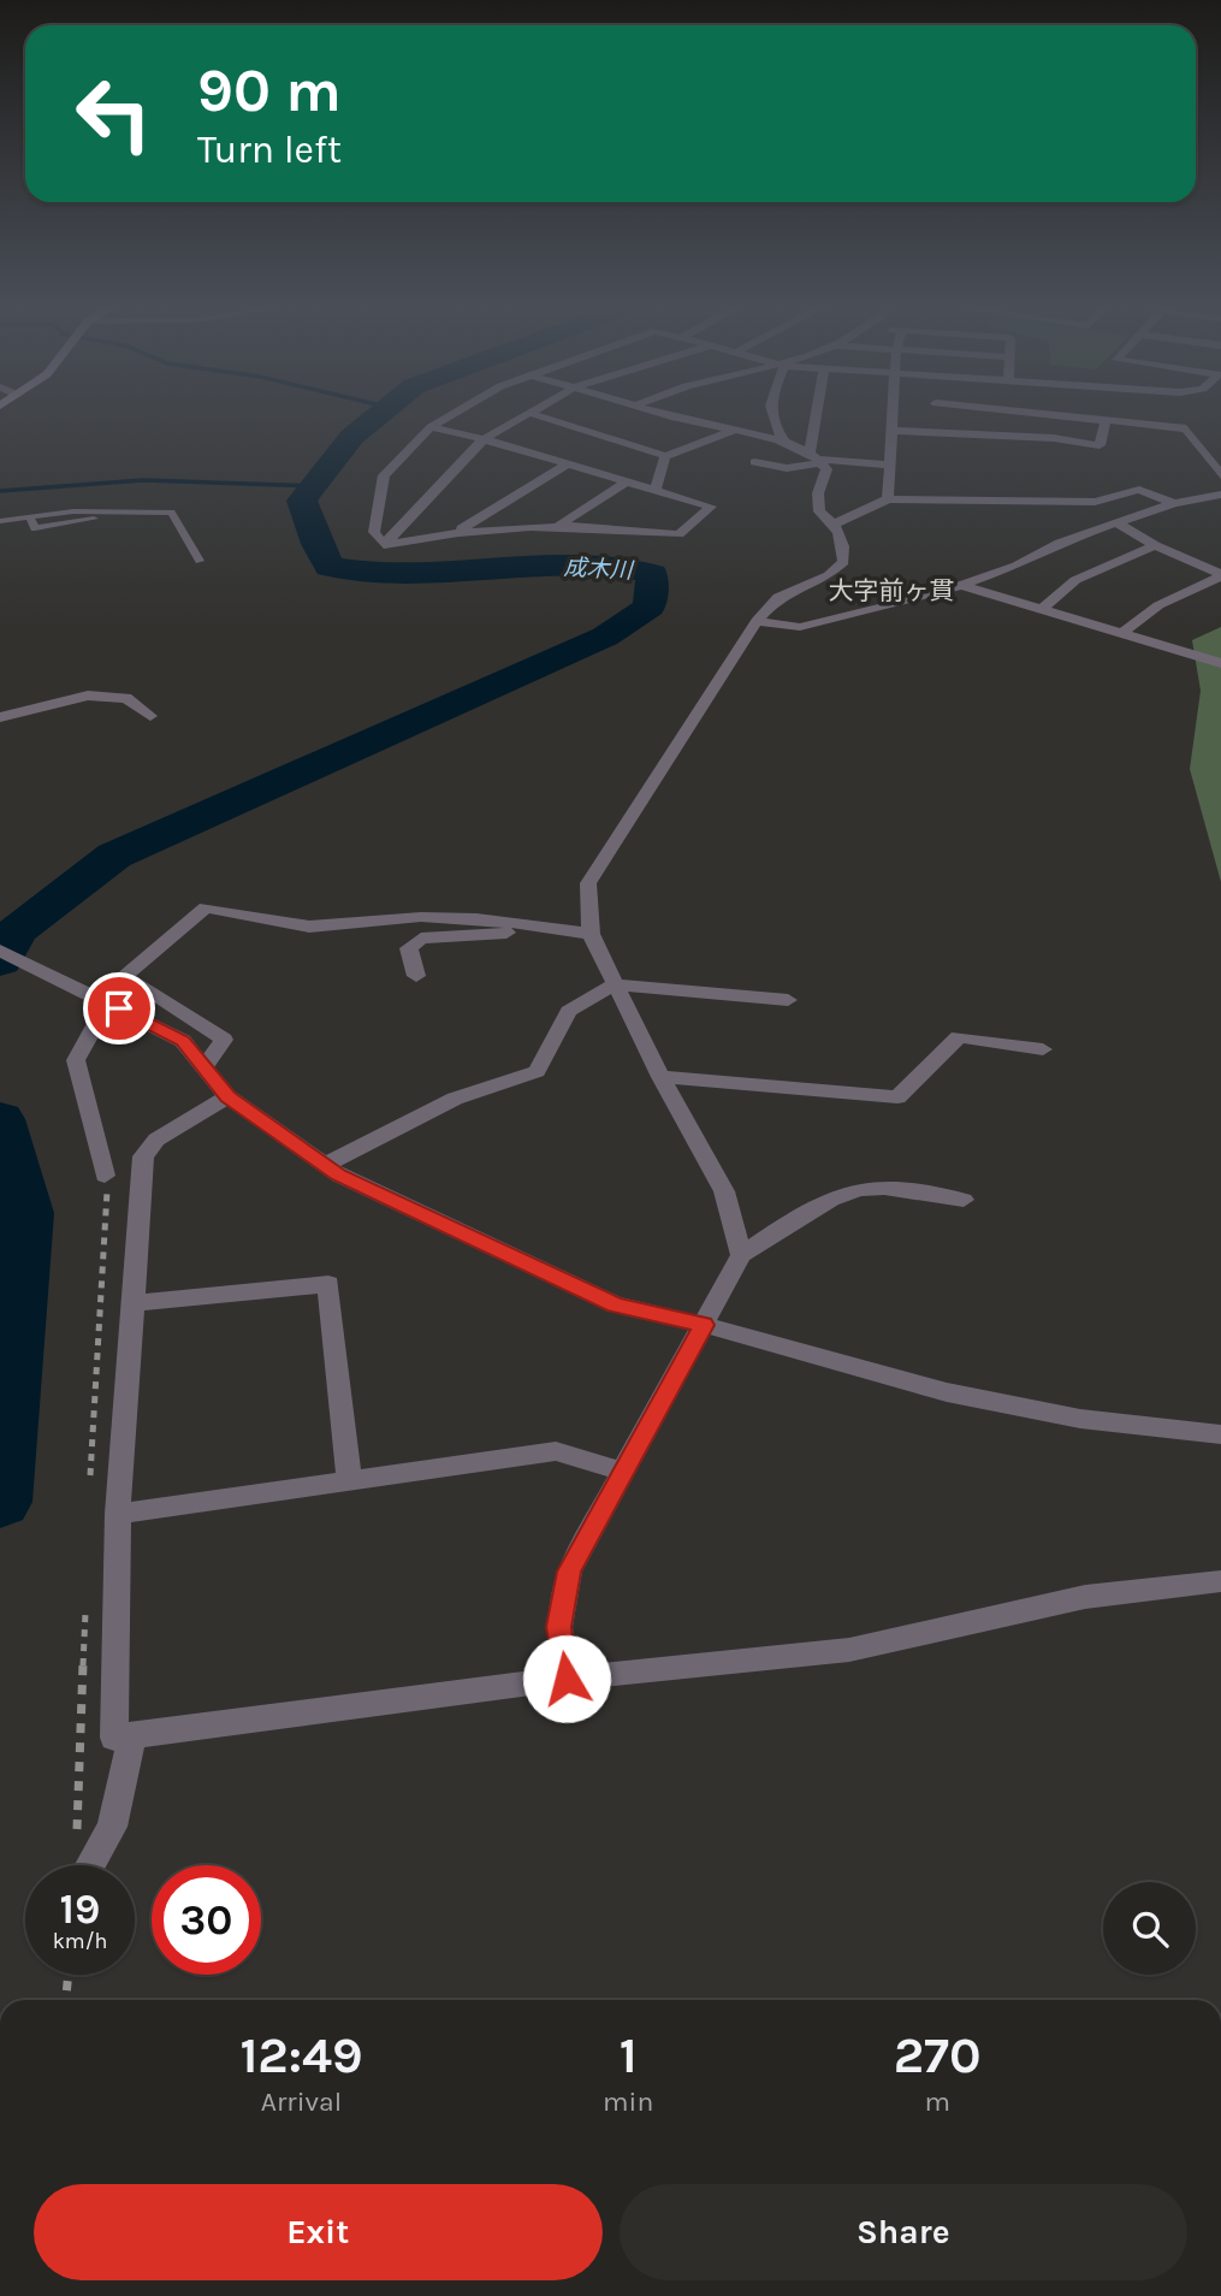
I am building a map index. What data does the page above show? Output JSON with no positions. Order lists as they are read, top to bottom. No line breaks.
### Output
{"districts":["大字前ヶ貫"],"water":["成木川"],"page":{"turn":["90 m","Turn left"],"speed":"19 km/h","limit":"30","eta":["12:49","Arrival","1","min","270","m"],"buttons":["Exit","Share"]}}
